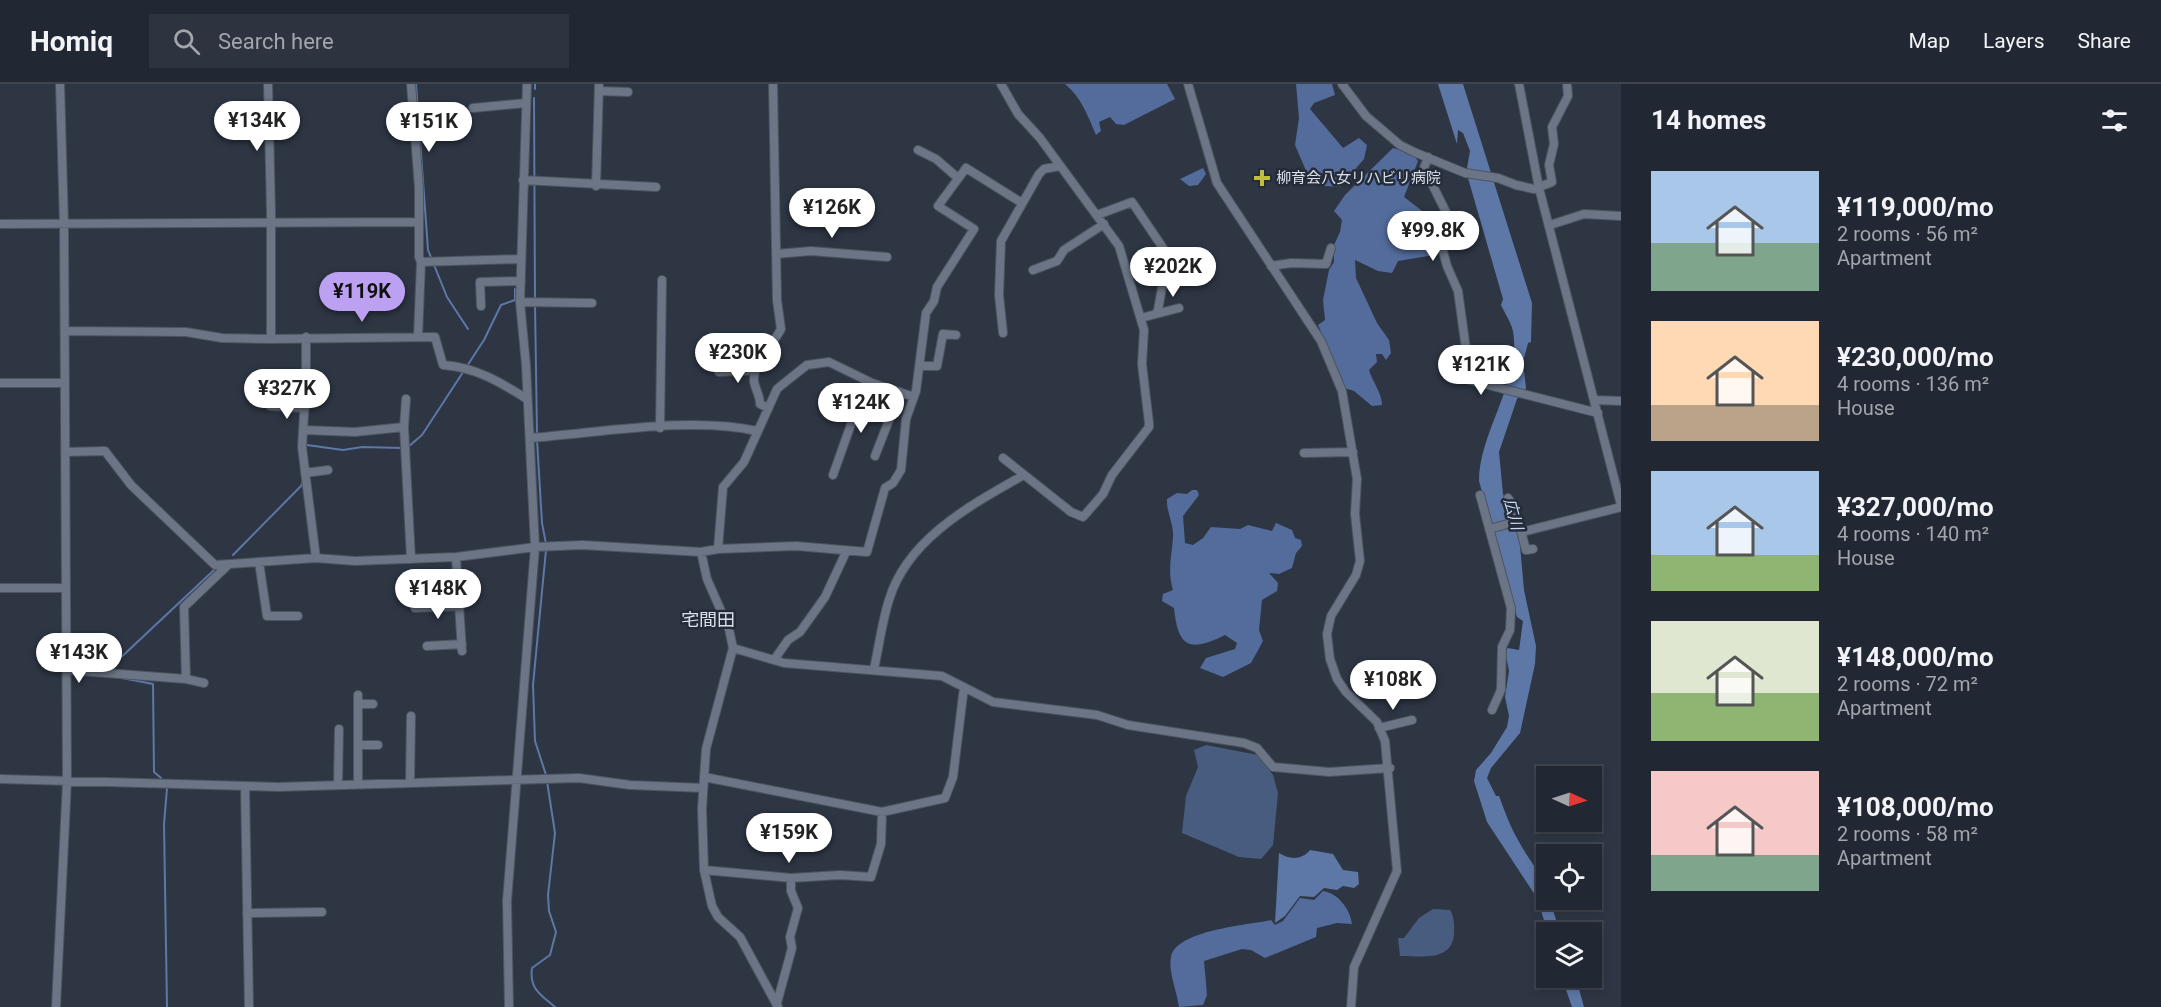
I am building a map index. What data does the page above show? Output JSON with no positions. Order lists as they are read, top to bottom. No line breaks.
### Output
{"districts":["宅間田"],"water":["広川"],"places":{"health":["柳育会八女リハビリ病院"]},"north":"right","page":{"header":"Homiq","search":"Search here","nav":["Map","Layers","Share"],"heading":"14 homes","price":["¥134K","¥151K","¥126K","¥99.8K","¥202K","¥119K","¥230K","¥121K","¥327K","¥124K","¥148K","¥143K","¥108K","¥159K"],"list":[{"name":"¥119,000/mo","note":"2 rooms · 56 m² · Apartment"},{"name":"¥230,000/mo","note":"4 rooms · 136 m² · House"},{"name":"¥327,000/mo","note":"4 rooms · 140 m² · House"},{"name":"¥148,000/mo","note":"2 rooms · 72 m² · Apartment"},{"name":"¥108,000/mo","note":"2 rooms · 58 m² · Apartment"}]}}
